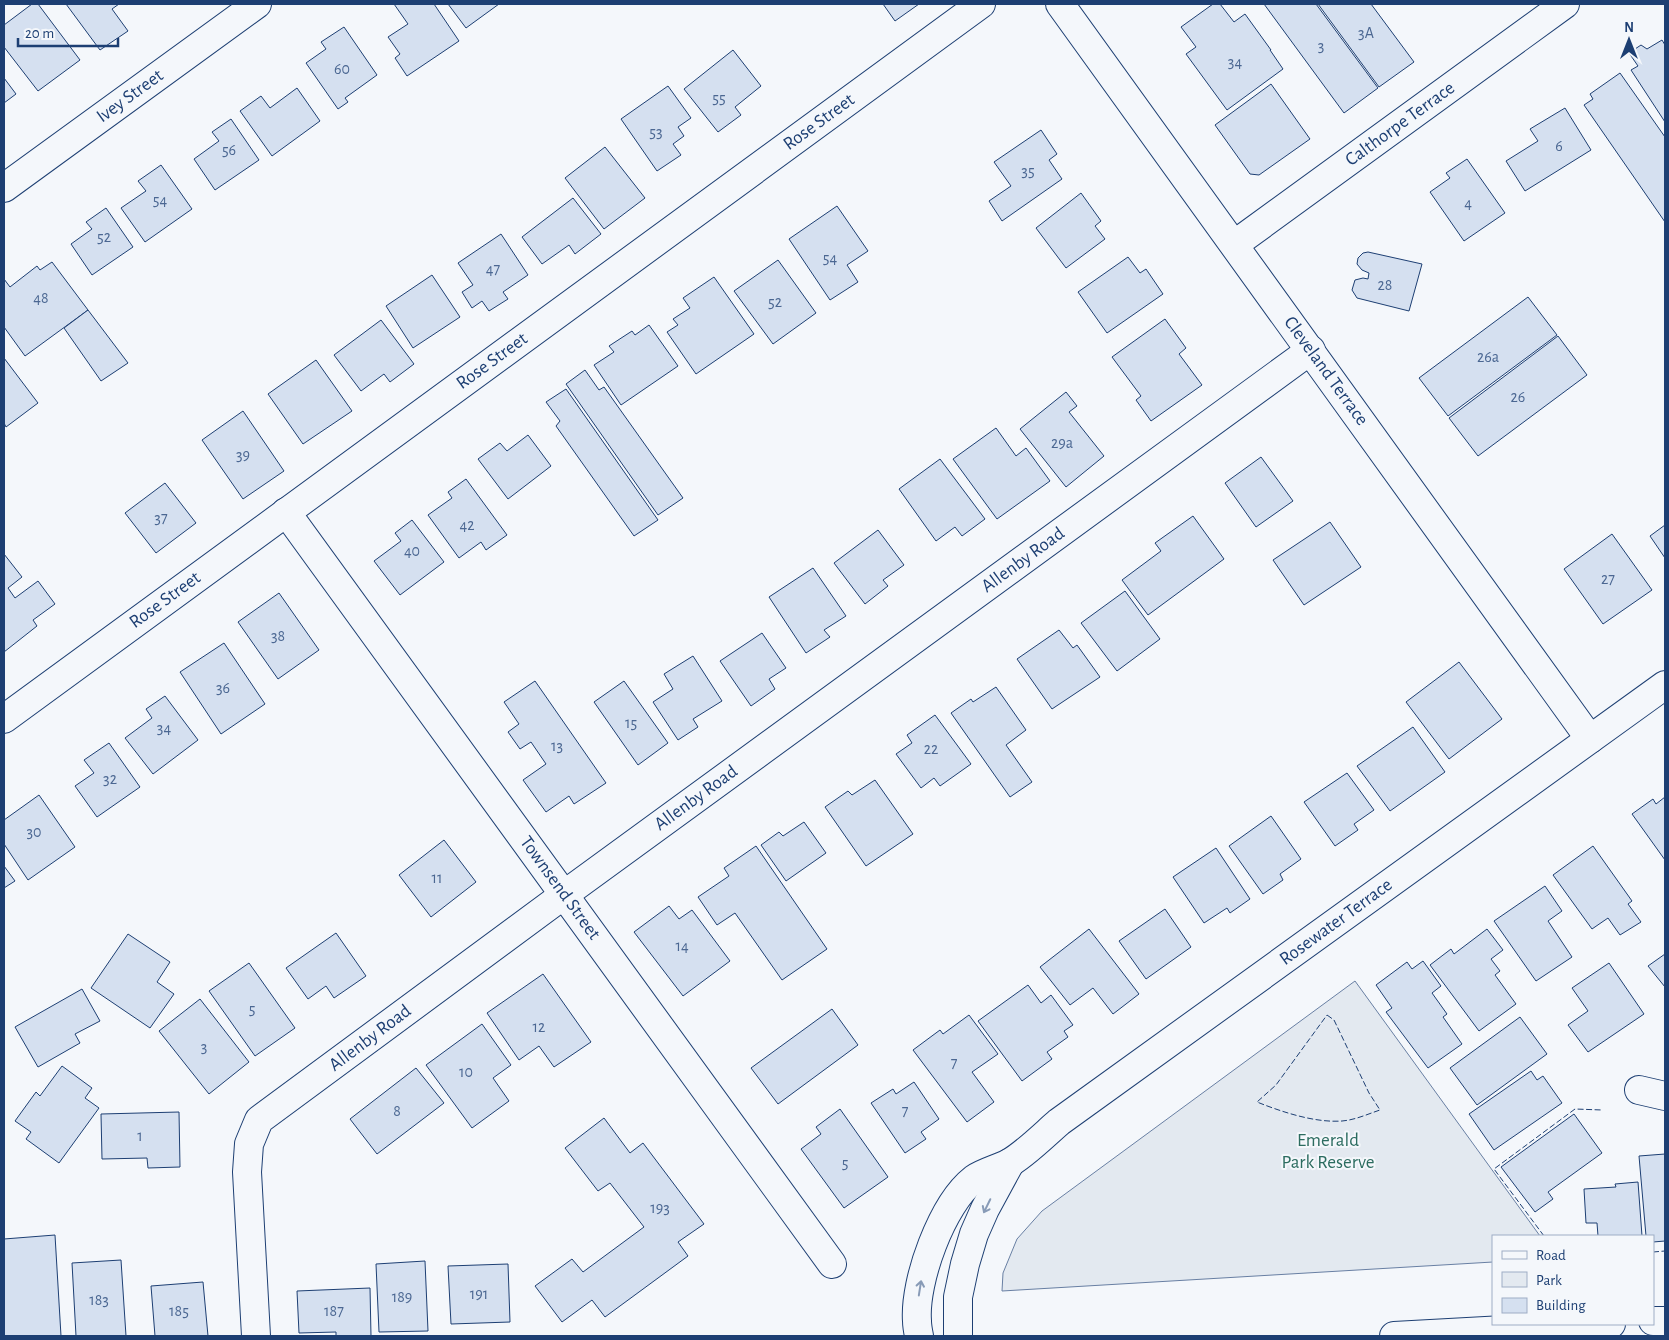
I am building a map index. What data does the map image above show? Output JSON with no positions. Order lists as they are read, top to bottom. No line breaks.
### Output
{"streets":{"main road":["Ivey Street","Rose Street","Calthorpe Terrace","Cleveland Terrace","Allenby Road","Townsend Street","Rosewater Terrace"]},"crossings":[["Rose Street","Townsend Street"],["Calthorpe Terrace","Cleveland Terrace"],["Cleveland Terrace","Allenby Road"],["Cleveland Terrace","Rosewater Terrace"],["Allenby Road","Townsend Street"]],"parks":["Emerald Park Reserve"],"house_numbers":["3A","3","34","60","55","53","6","56","35","54","4","52","54","47","28","48","52","26a","26","29a","39","37","42","40","27","38","36","15","34","13","22","32","30","11","14","5","12","3","7","10","8","7","1","5","193","191","189","183","185","187"],"legend":["Road","Park","Building"],"scale_bar":"20 m","north":"top"}
